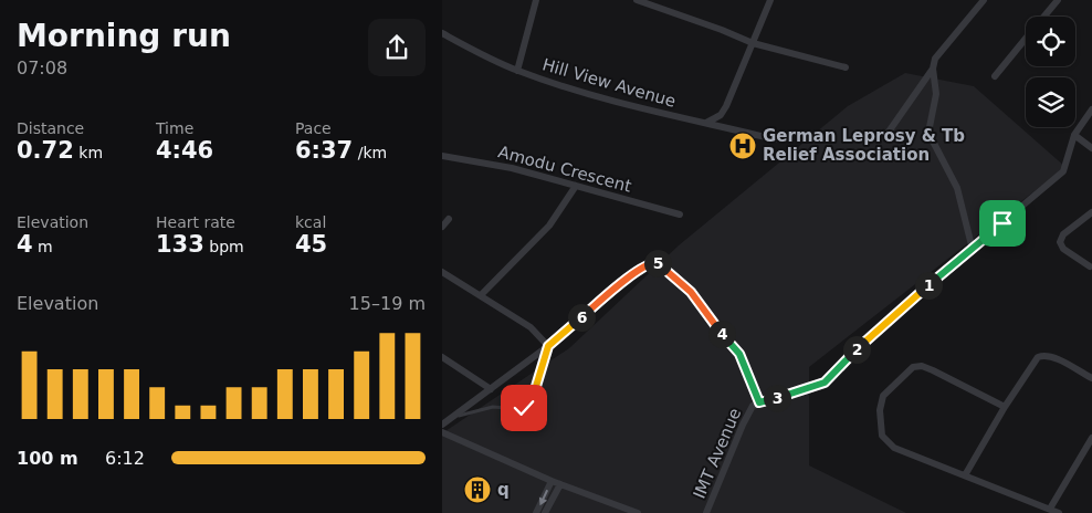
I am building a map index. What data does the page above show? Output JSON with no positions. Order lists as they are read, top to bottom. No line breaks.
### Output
{"streets":{"street":["Hill View Avenue","Amodu Crescent","IMT Avenue"]},"places":{"hospital":["German Leprosy & Tb Relief Association"],"building":["q"]},"page":{"heading":["Morning run","07:08"],"stats":[["Distance","0.72 km"],["Time","4:46"],["Pace","6:37 /km"],["Elevation","4 m"],["Heart rate","133 bpm"],["kcal","45"]],"pins":["5","1","6","4","2","3"],"chart":["Elevation","15–19 m"],"list":[{"name":"100 m","note":"6:12"}]}}
